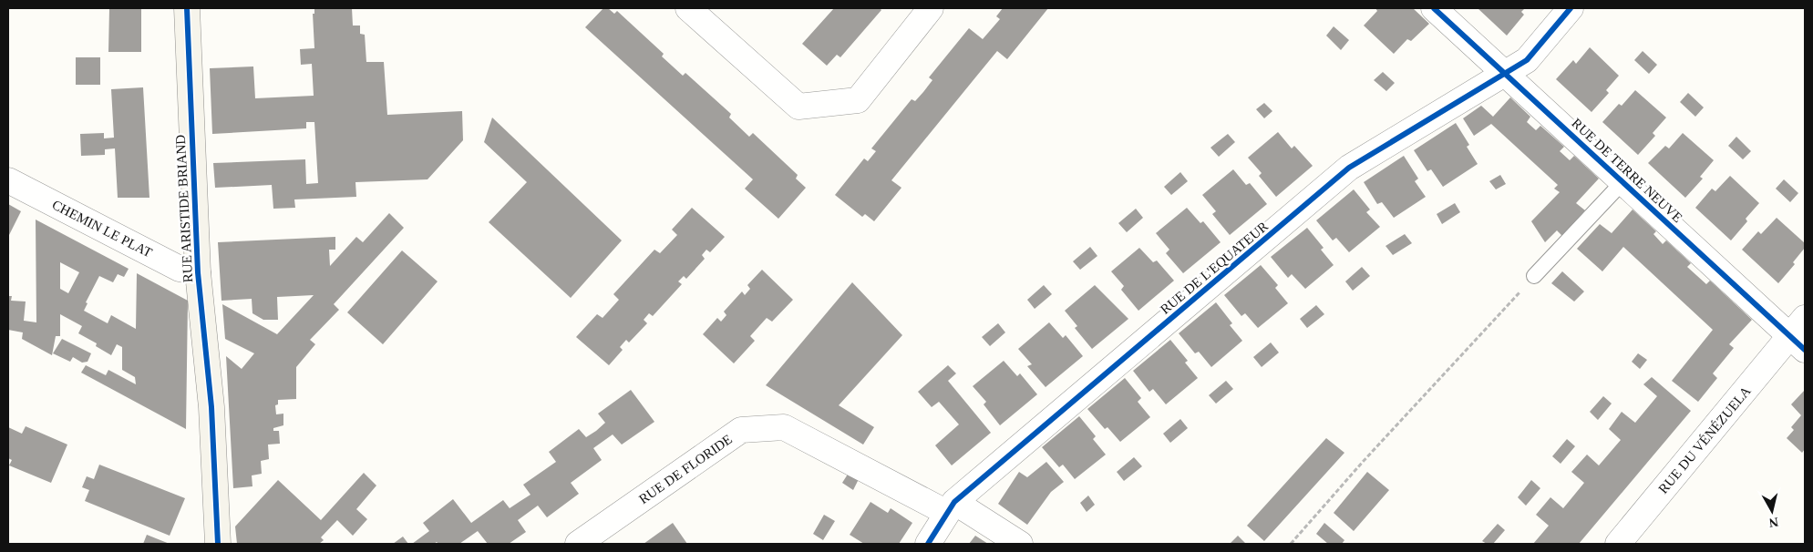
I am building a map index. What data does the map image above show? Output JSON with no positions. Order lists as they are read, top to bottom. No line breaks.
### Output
{"streets":{"street":["RUE DE TERRE NEUVE","RUE ARISTIDE BRIAND","CHEMIN LE PLAT","RUE DE L'EQUATEUR","RUE DU VÉNÉZUELA","RUE DE FLORIDE"]},"crossings":[["RUE DE TERRE NEUVE","RUE DE L'EQUATEUR"],["RUE DE TERRE NEUVE","RUE DU VÉNÉZUELA"],["RUE ARISTIDE BRIAND","CHEMIN LE PLAT"],["RUE DE L'EQUATEUR","RUE DE FLORIDE"]],"north":"bottom"}
